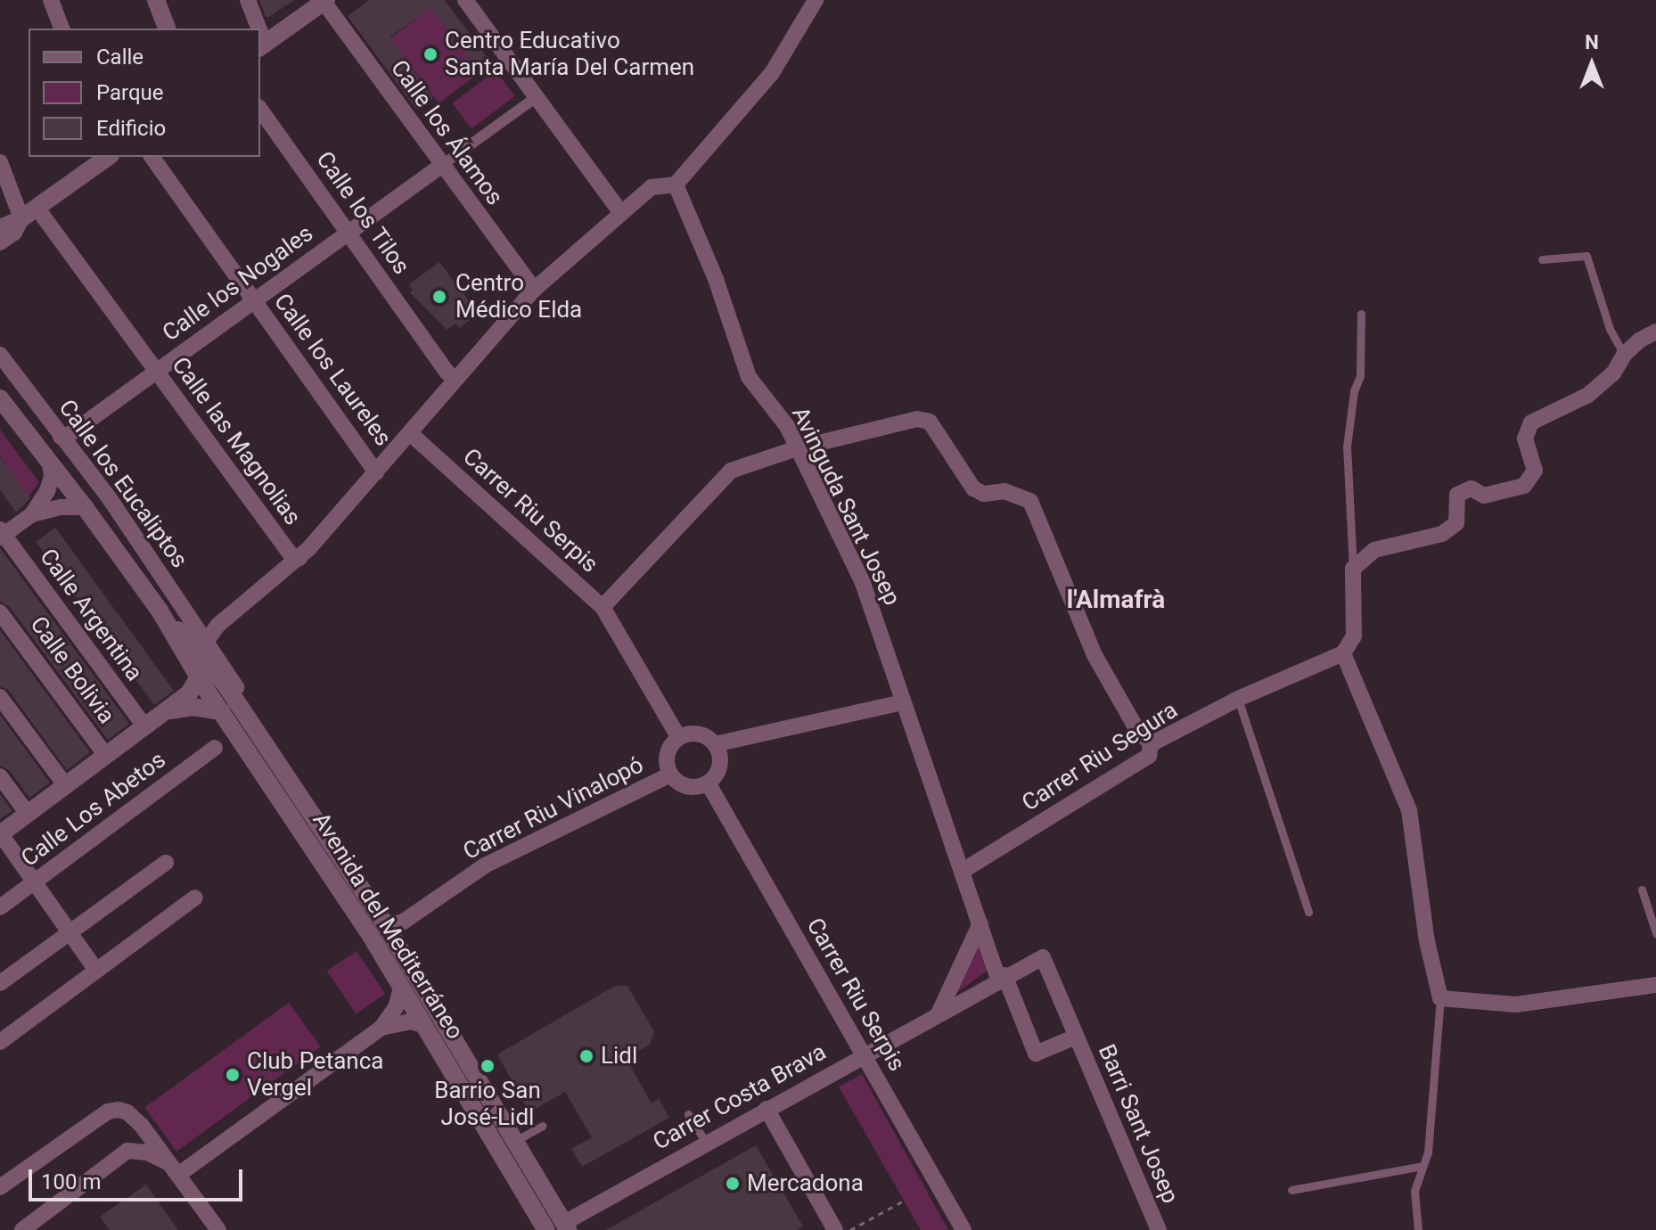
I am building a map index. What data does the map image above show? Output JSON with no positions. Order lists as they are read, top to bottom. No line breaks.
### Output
{"streets":{"street":["Calle los Álamos","Calle los Tilos","Calle los Nogales","Calle los Laureles","Calle las Magnolias","Calle los Eucaliptos","Avinguda Sant Josep","Carrer Riu Serpis","Calle Argentina","Calle Bolivia","Carrer Riu Segura","Carrer Riu Vinalopó","Calle Los Abetos","Avenida del Mediterráneo","Carrer Costa Brava","Barri Sant Josep"]},"crossings":[["Calle los Álamos","Calle los Nogales"],["Calle los Tilos","Calle los Nogales"],["Calle los Nogales","Calle los Laureles"],["Calle los Nogales","Calle las Magnolias"],["Calle los Nogales","Calle los Eucaliptos"],["Calle los Eucaliptos","Avenida del Mediterráneo"],["Avinguda Sant Josep","Carrer Riu Segura"],["Avinguda Sant Josep","Carrer Costa Brava"],["Avinguda Sant Josep","Barri Sant Josep"],["Carrer Riu Serpis","Carrer Riu Vinalopó"],["Carrer Riu Serpis","Carrer Costa Brava"],["Carrer Riu Vinalopó","Avenida del Mediterráneo"],["Avenida del Mediterráneo","Carrer Costa Brava"],["Carrer Costa Brava","Barri Sant Josep"]],"districts":["l'Almafrà"],"places":["Centro Educativo Santa María Del Carmen","Centro Médico Elda","Lidl","Barrio San José-Lidl","Club Petanca Vergel","Mercadona"],"legend":["Calle","Parque","Edificio"],"scale_bar":"100 m","north":"top"}
